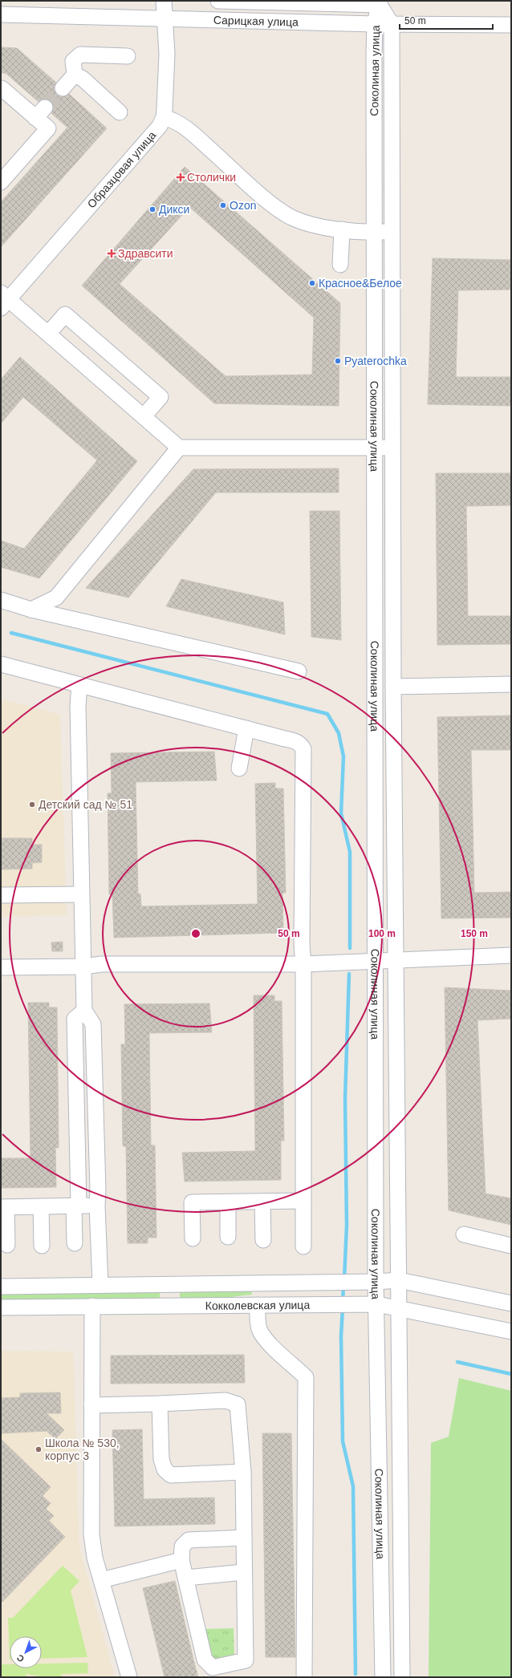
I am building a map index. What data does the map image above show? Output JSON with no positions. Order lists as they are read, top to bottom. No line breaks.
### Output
{"streets":{"street":["Сарицкая улица","Соколиная улица","Образцовая улица","Кокколевская улица"]},"crossings":[["Сарицкая улица","Соколиная улица"],["Сарицкая улица","Образцовая улица"],["Соколиная улица","Кокколевская улица"]],"places":{"health":["Столички","Здравсити"],"other":["Ozon","Дикси","Красное&Белое","Pyaterochka","Детский сад № 51","Школа № 530, корпус 3"]},"scale_bar":"50 m","north":"bottom left","rings":["50 m","100 m","150 m"]}
